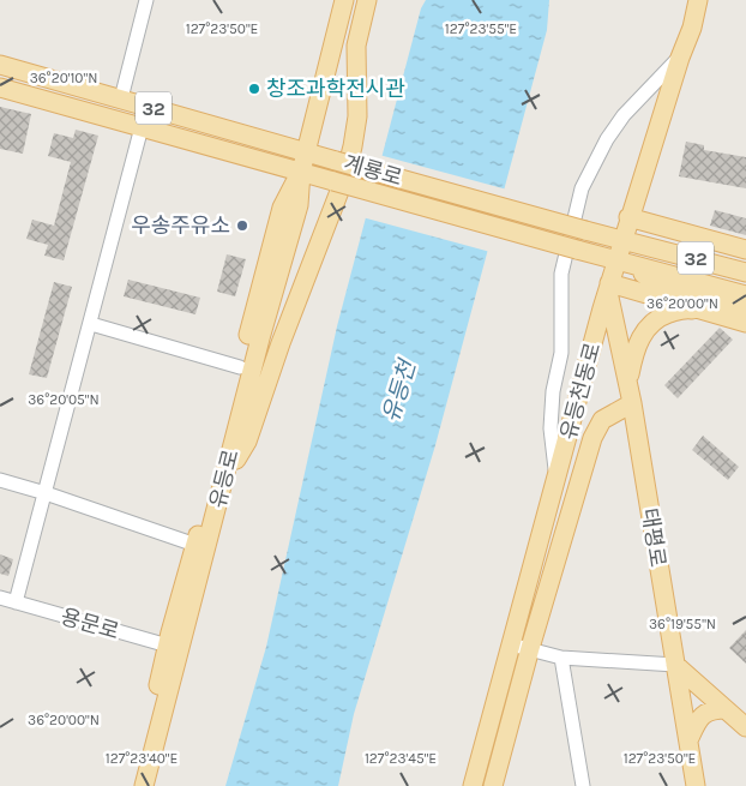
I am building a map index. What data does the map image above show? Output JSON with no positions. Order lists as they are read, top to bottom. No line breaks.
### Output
{"streets":{"main road":["32","계룡로","유등천동로","유등로","태평로"],"street":["용문로"]},"crossings":[["계룡로","유등천동로"],["계룡로","유등로"],["유등천동로","태평로"],["유등로","용문로"]],"water":["유등천"],"places":["창조과학전시관","우송주유소"],"coordinates":["127°23'50\"E","127°23'55\"E","36°20'10\"N","36°20'00\"N","36°20'05\"N","36°19'55\"N","127°23'40\"E","127°23'45\"E"]}
